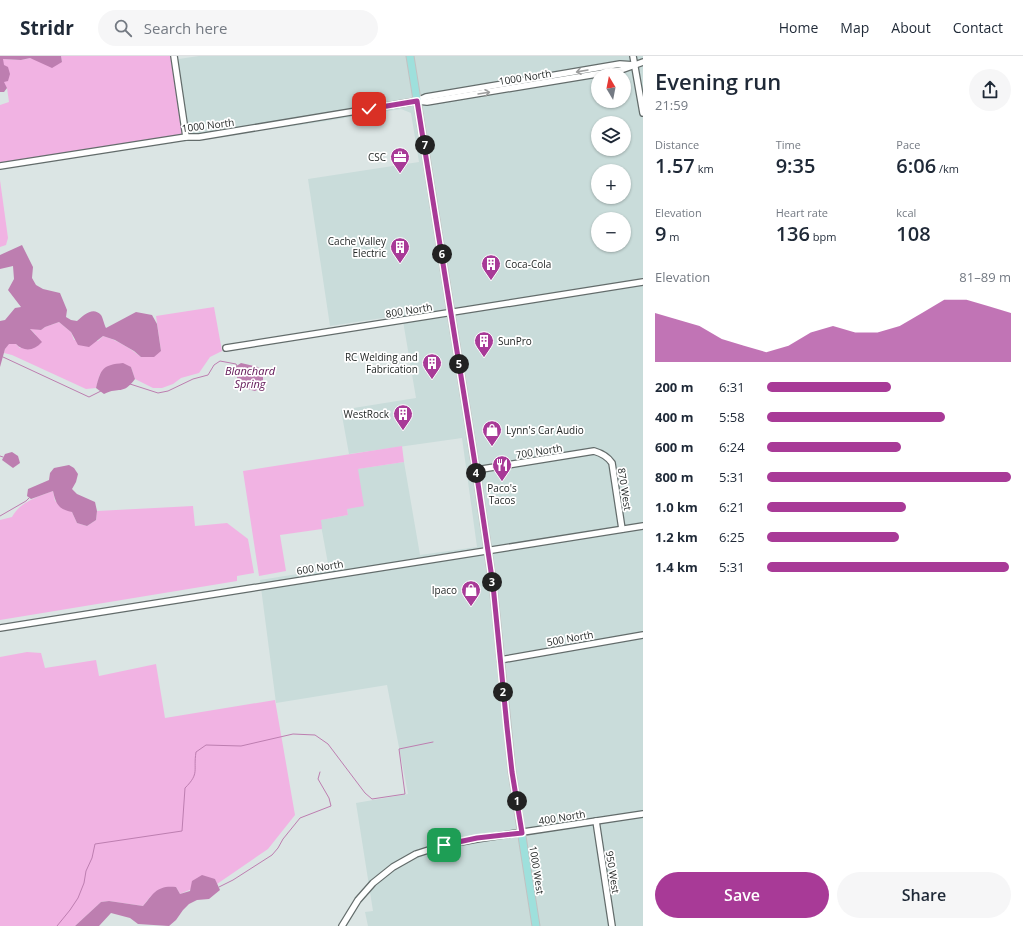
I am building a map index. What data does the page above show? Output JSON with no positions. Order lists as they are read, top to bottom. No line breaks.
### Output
{"streets":{"main road":["1000 West"],"street":["1000 North","800 North","700 North","870 West","600 North","500 North","400 North","950 West"]},"crossings":[["1000 North","1000 West"],["800 North","1000 West"],["700 North","870 West"],["700 North","1000 West"],["870 West","600 North"],["600 North","1000 West"],["500 North","1000 West"],["400 North","1000 West"],["400 North","950 West"]],"water":["Blanchard Spring"],"places":{"office":["CSC"],"building":["Cache Valley Electric","Coca-Cola","SunPro","RC Welding and Fabrication","WestRock"],"shop":["Lynn's Car Audio","Ipaco"],"restaurant":["Paco's Tacos"]},"north":"top","page":{"header":"Stridr","search":"Search here","nav":["Home","Map","About","Contact"],"heading":["Evening run","21:59"],"map_buttons":["+","−"],"stats":[["Distance","1.57 km"],["Time","9:35"],["Pace","6:06 /km"],["Elevation","9 m"],["Heart rate","136 bpm"],["kcal","108"]],"pins":["7","6","5","4","3","2","1"],"chart":["Elevation","81–89 m"],"list":[{"name":"200 m","note":"6:31"},{"name":"400 m","note":"5:58"},{"name":"600 m","note":"6:24"},{"name":"800 m","note":"5:31"},{"name":"1.0 km","note":"6:21"},{"name":"1.2 km","note":"6:25"},{"name":"1.4 km","note":"5:31"}],"buttons":["Save","Share"]}}
